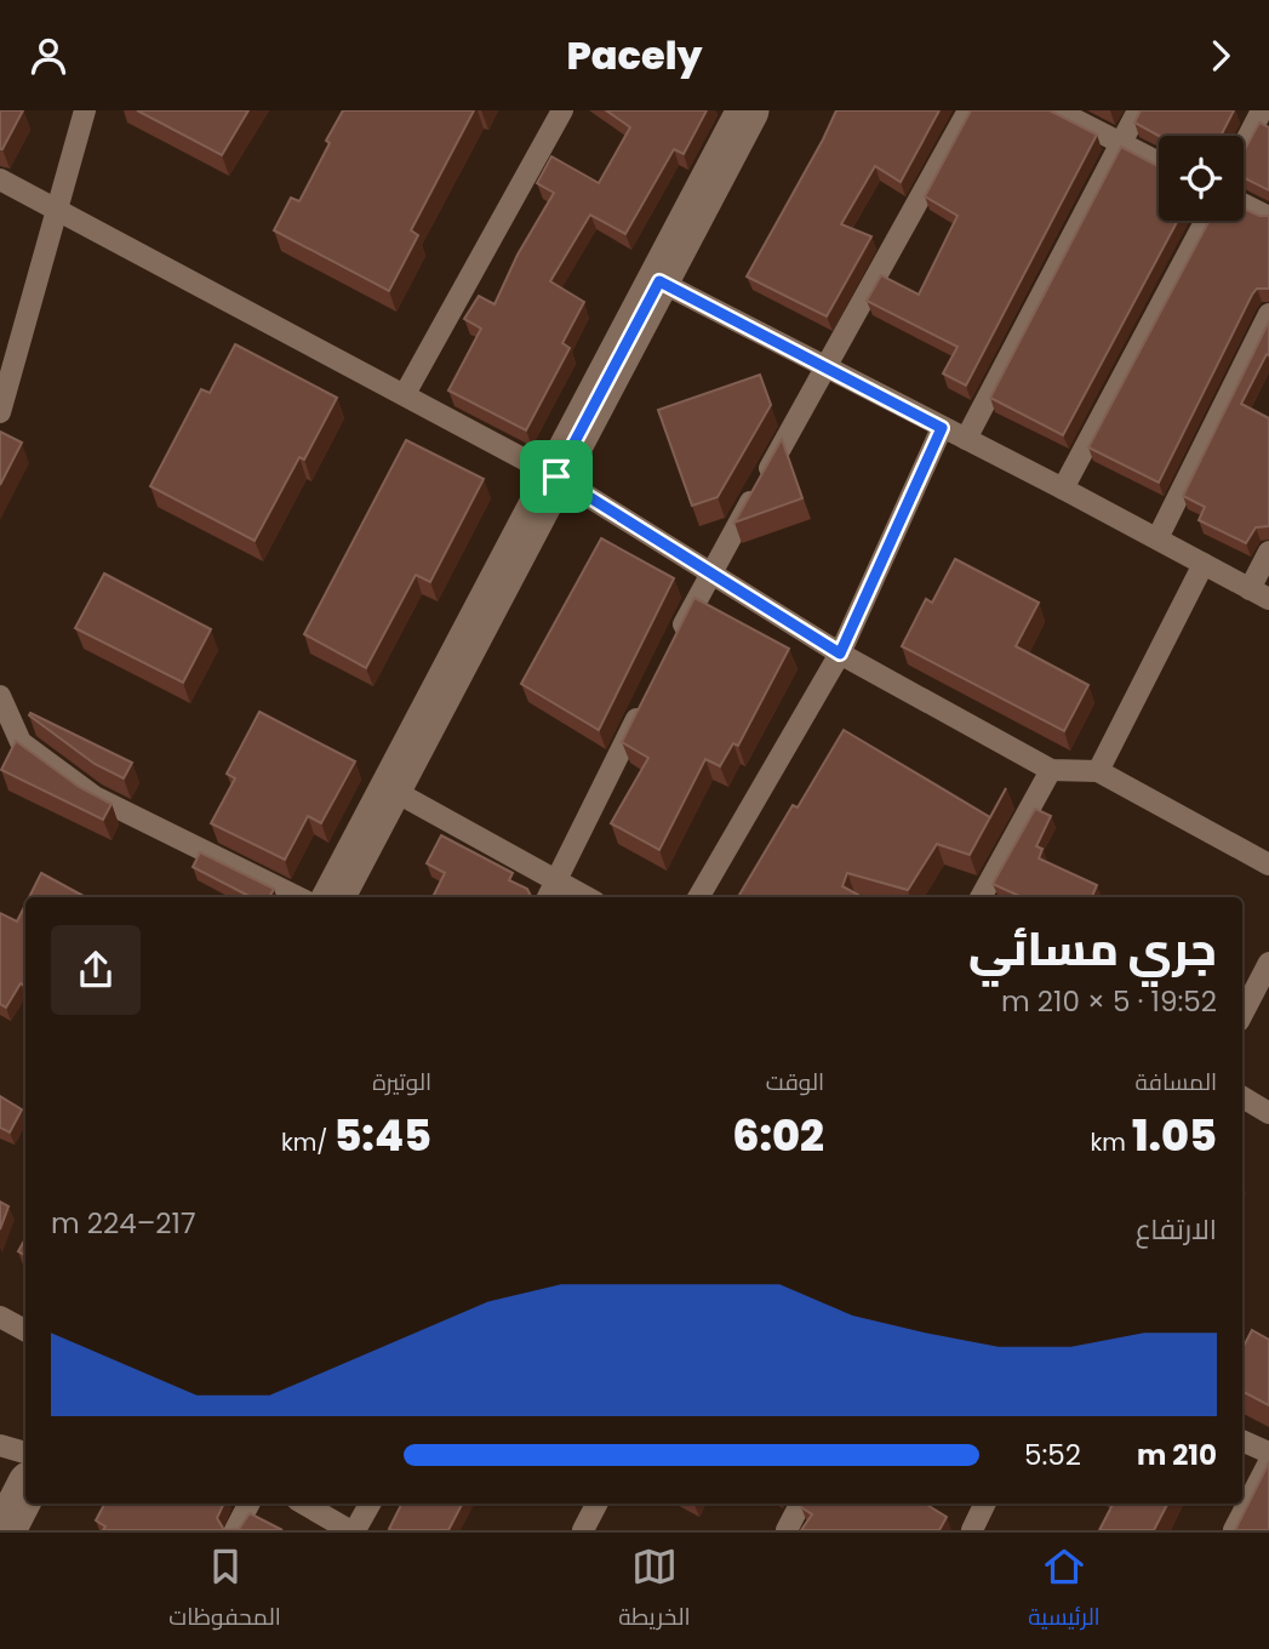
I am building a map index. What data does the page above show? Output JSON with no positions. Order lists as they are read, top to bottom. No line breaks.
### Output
{"page":{"header":"Pacely","heading":["جري مسائي","19:52 · 5 × 210 m"],"stats":[["المسافة","1.05 km"],["الوقت","6:02"],["الوتيرة","5:45 /km"]],"chart":["الارتفاع","217–224 m"],"list":[{"name":"210 m","note":"5:52"}],"tabs":["الرئيسية","الخريطة","المحفوظات"]}}
